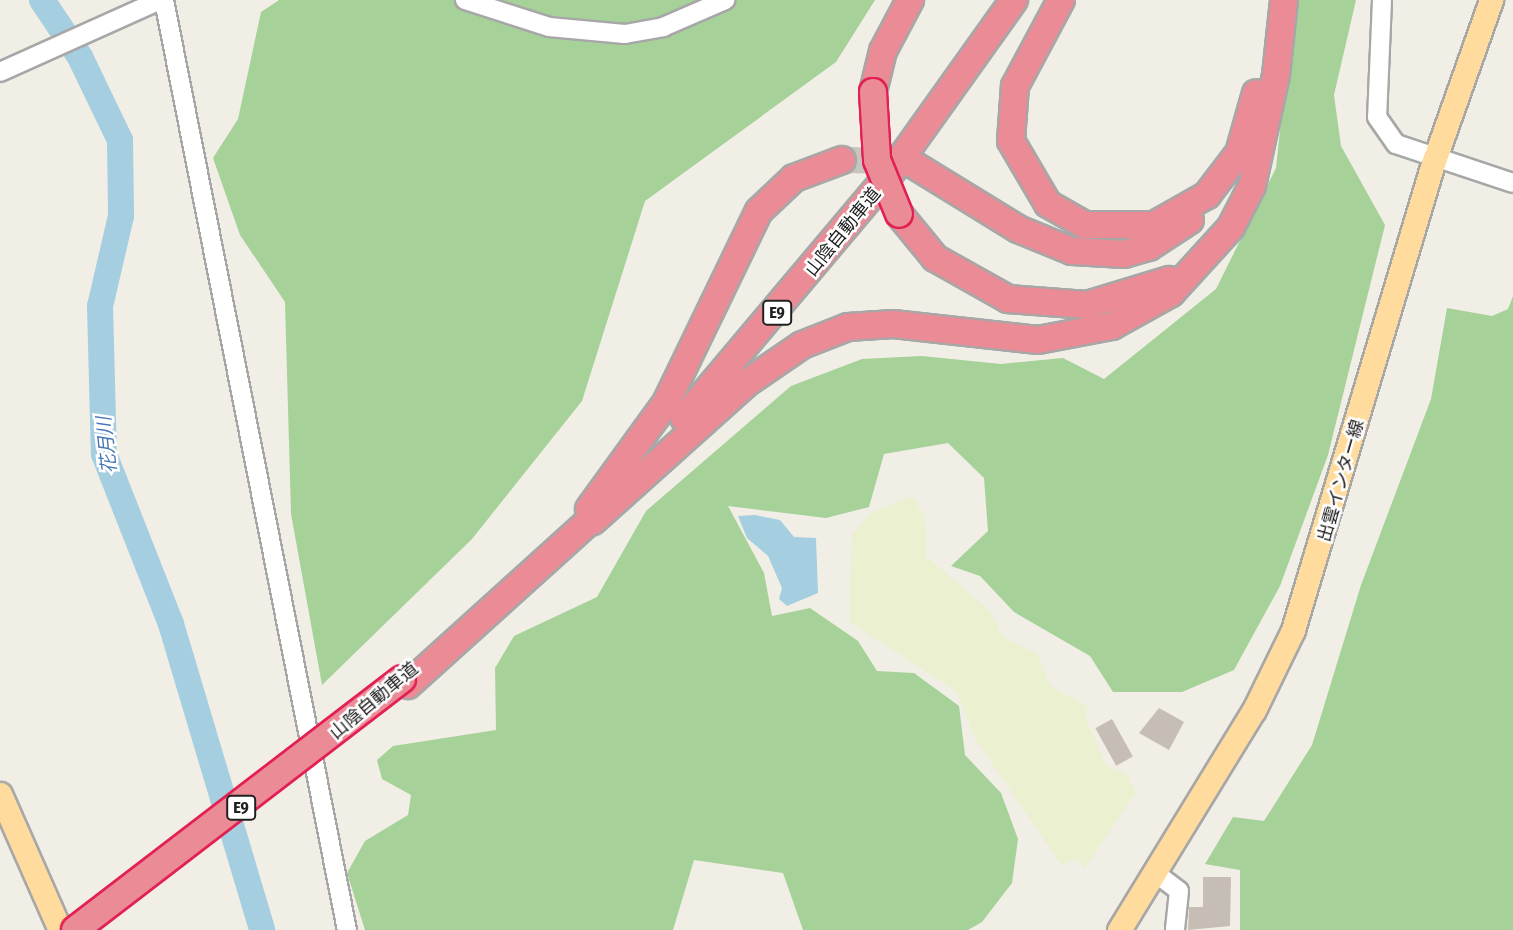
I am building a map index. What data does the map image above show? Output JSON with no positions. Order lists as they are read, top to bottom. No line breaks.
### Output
{"streets":{"highway":["山陰自動車道","E9"],"main road":["出雲インター線"]},"crossings":[["山陰自動車道","E9"]],"water":["花月川"]}
